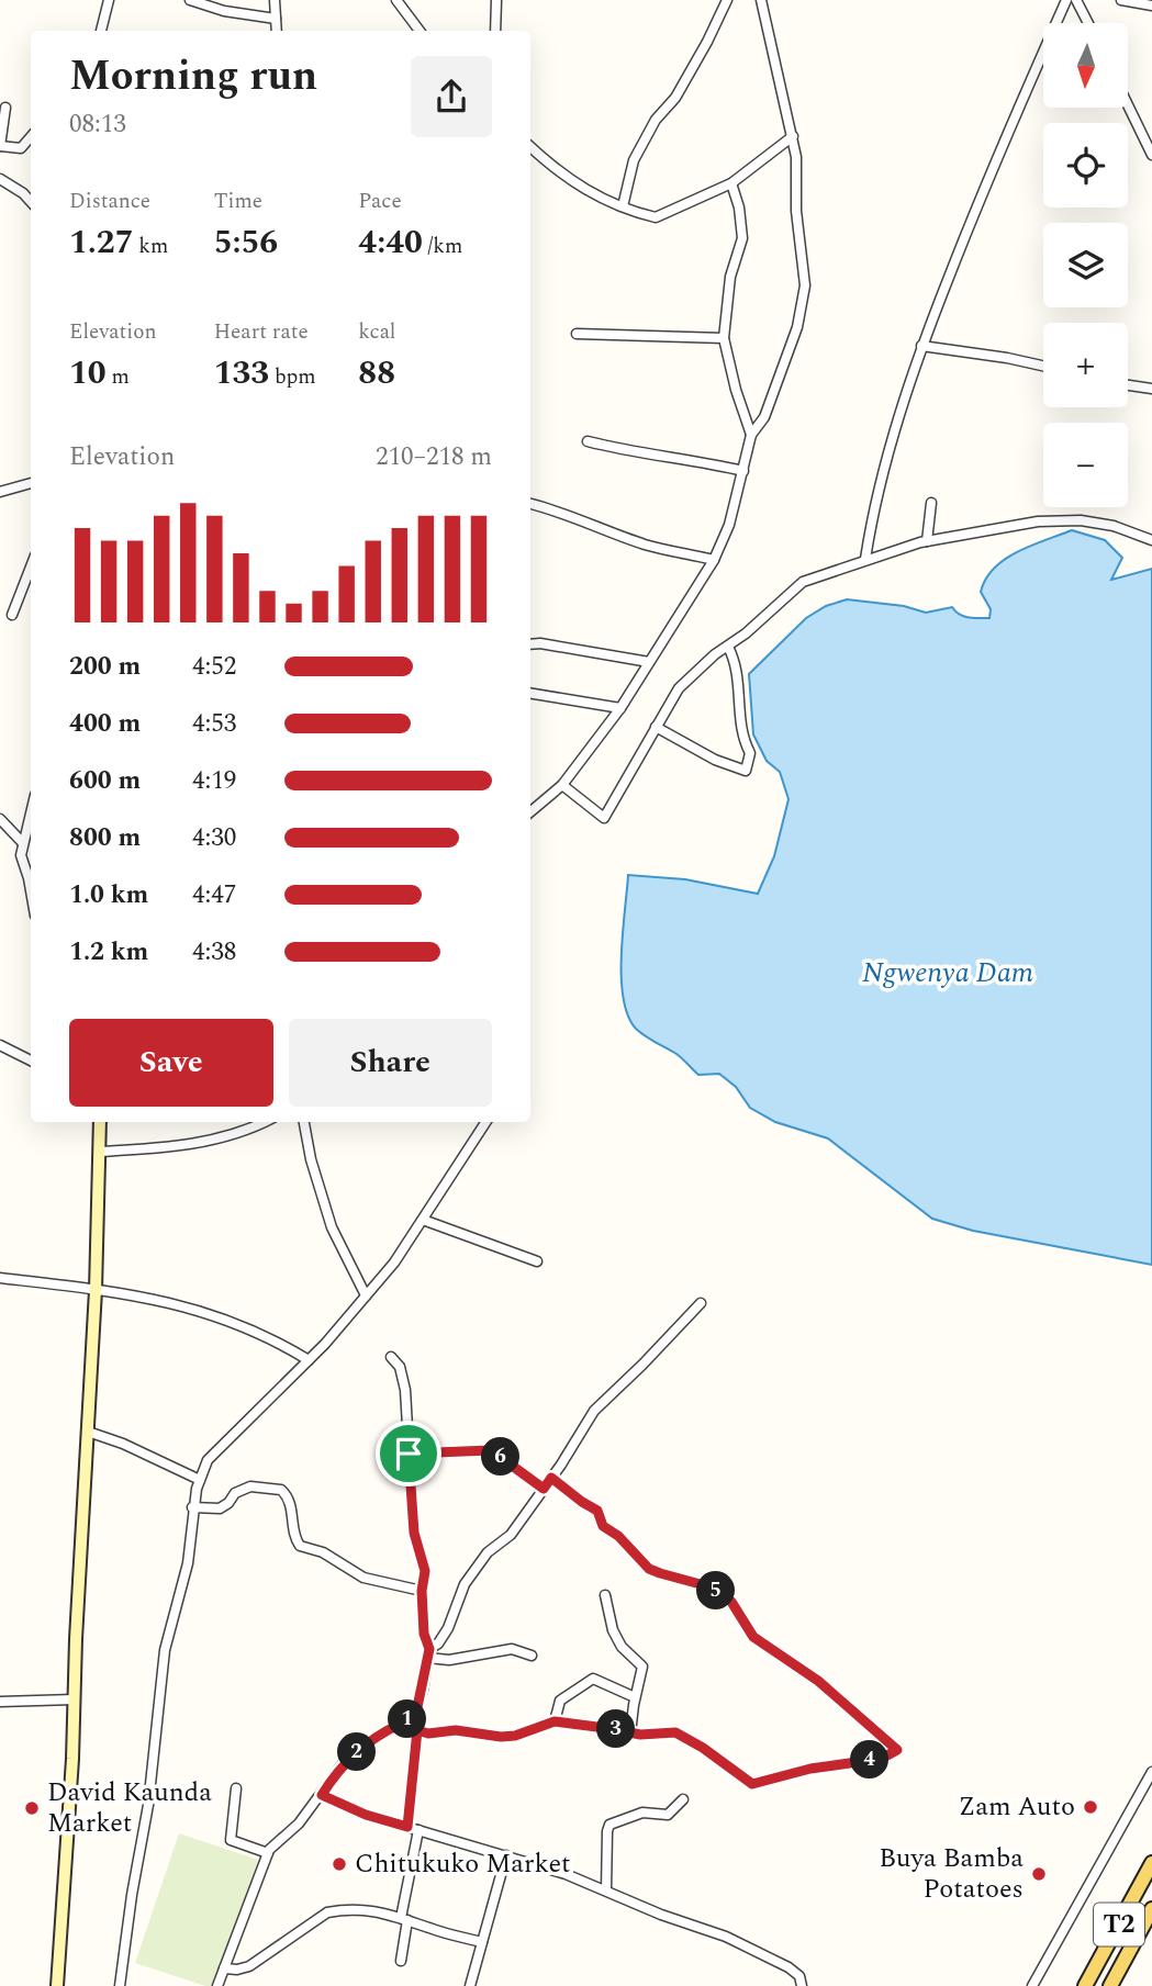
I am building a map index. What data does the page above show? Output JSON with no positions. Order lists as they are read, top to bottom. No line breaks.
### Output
{"streets":{"main road":["T2"]},"water":["Ngwenya Dam"],"places":["Zam Auto","David Kaunda Market","Chitukuko Market","Buya Bamba Potatoes"],"north":"bottom","page":{"map_buttons":["+","−"],"heading":["Morning run","08:13"],"stats":[["Distance","1.27 km"],["Time","5:56"],["Pace","4:40 /km"],["Elevation","10 m"],["Heart rate","133 bpm"],["kcal","88"]],"chart":["Elevation","210–218 m"],"list":[{"name":"200 m","note":"4:52"},{"name":"400 m","note":"4:53"},{"name":"600 m","note":"4:19"},{"name":"800 m","note":"4:30"},{"name":"1.0 km","note":"4:47"},{"name":"1.2 km","note":"4:38"}],"buttons":["Save","Share"],"pins":["6","5","1","3","2","4"]}}
